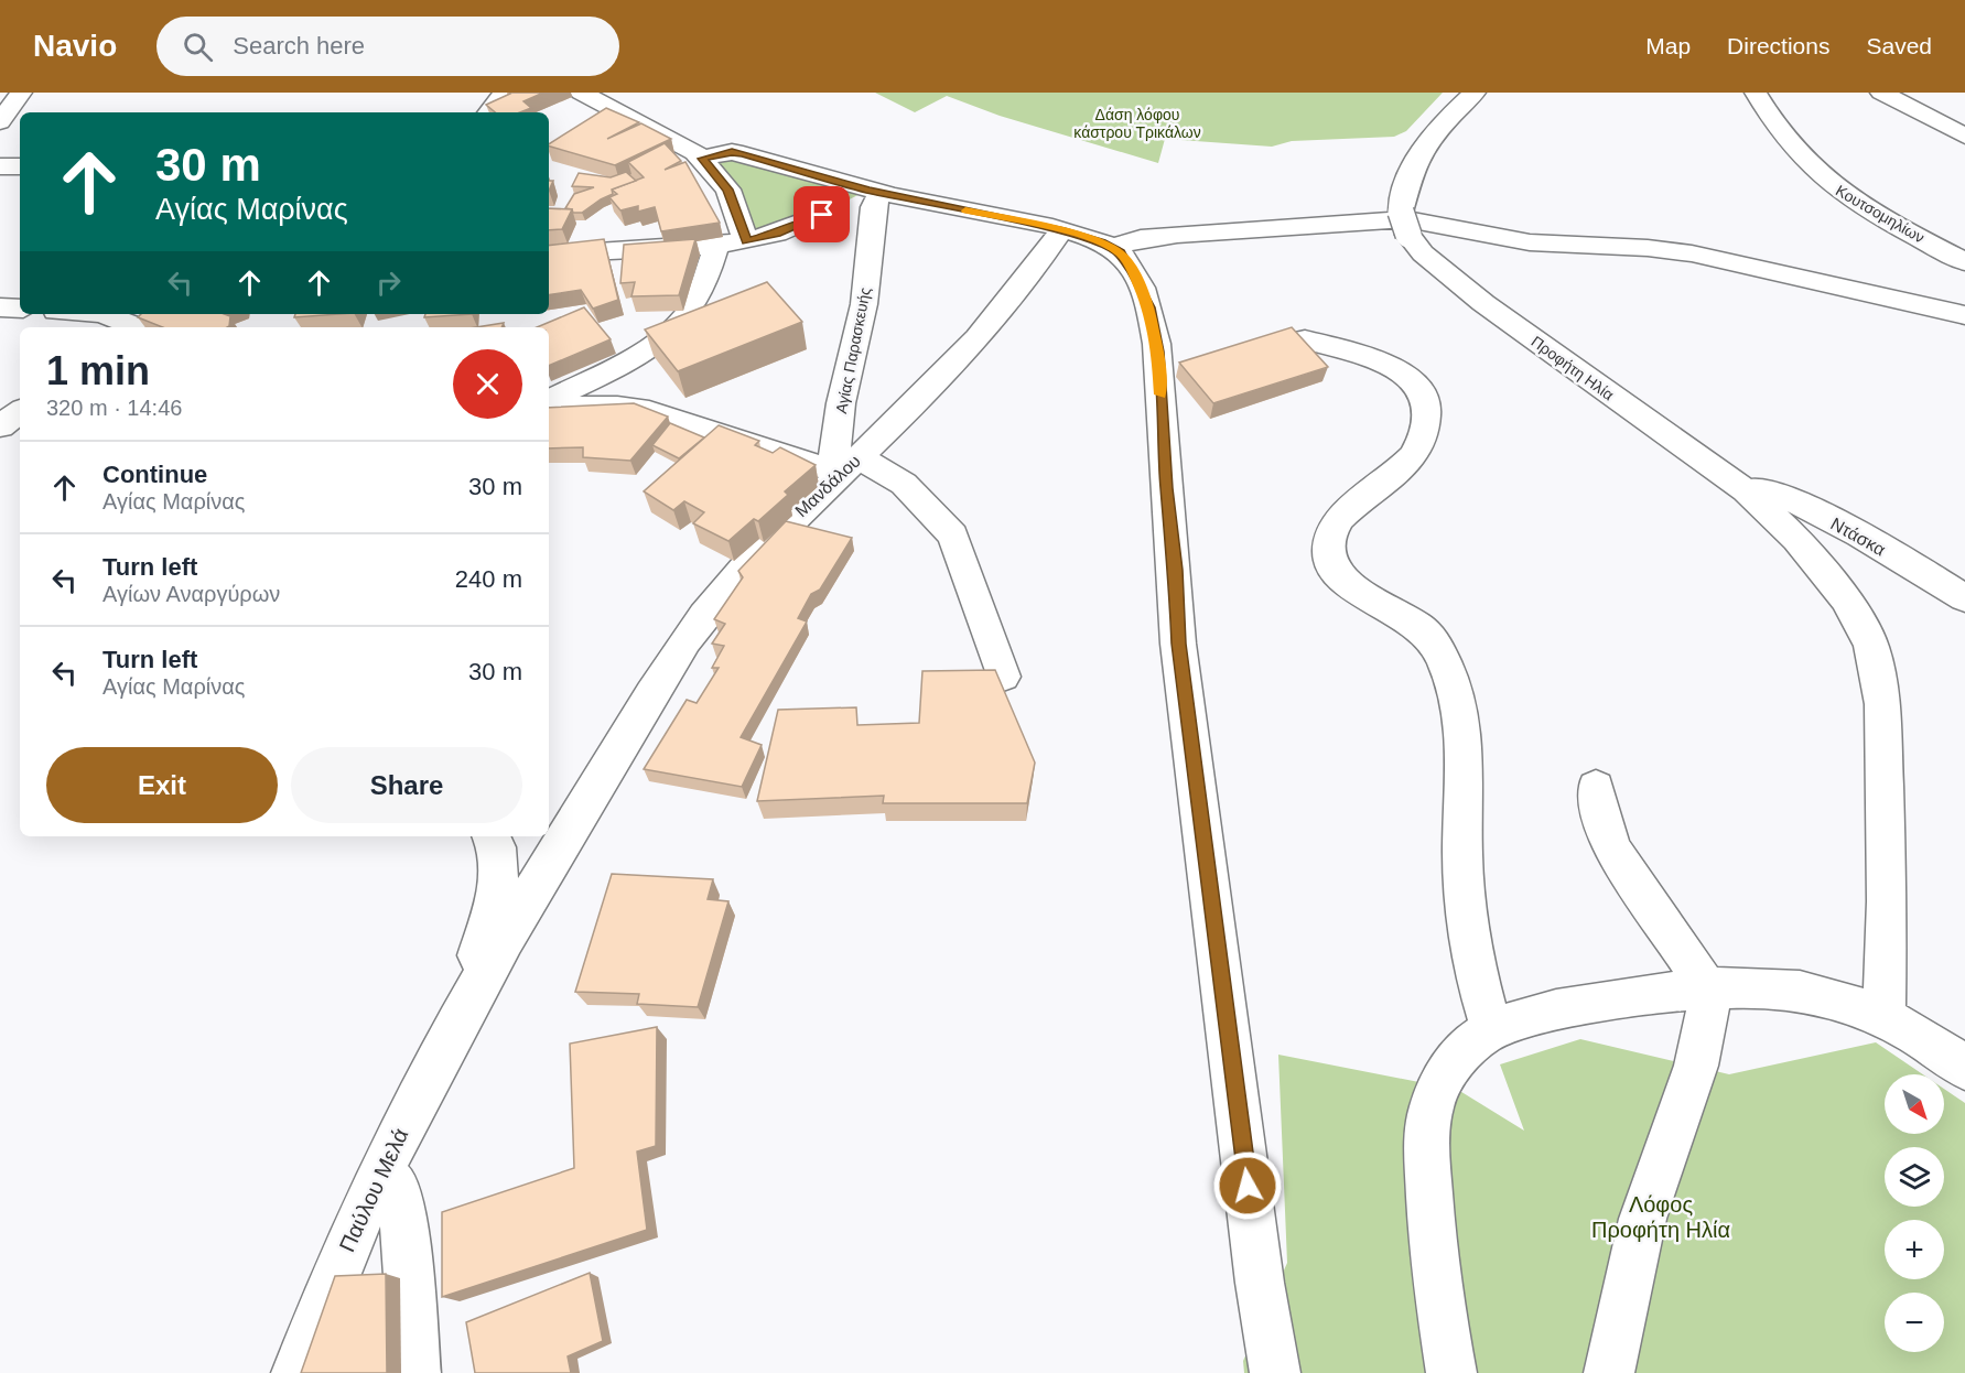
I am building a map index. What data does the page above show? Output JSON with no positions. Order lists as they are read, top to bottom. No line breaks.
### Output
{"streets":{"street":["Κουτσομηλίων","Αγίας Παρασκευής","Προφήτη Ηλία","Μανδάλου","Ντάσκα","Παύλου Μελά"]},"crossings":[["Αγίας Παρασκευής","Μανδάλου"],["Προφήτη Ηλία","Ντάσκα"],["Μανδάλου","Παύλου Μελά"]],"parks":["Δάση λόφου κάστρου Τρικάλων","Λόφος Προφήτη Ηλία"],"north":"bottom right","page":{"header":"Navio","search":"Search here","nav":["Map","Directions","Saved"],"turn":["30 m","Αγίας Μαρίνας"],"heading":["1 min","320 m · 14:46"],"list":[{"name":"Continue","note":"Αγίας Μαρίνας","value":"30 m"},{"name":"Turn left","note":"Αγίων Αναργύρων","value":"240 m"},{"name":"Turn left","note":"Αγίας Μαρίνας","value":"30 m"}],"buttons":["Exit","Share"],"map_buttons":["+","−"]}}
